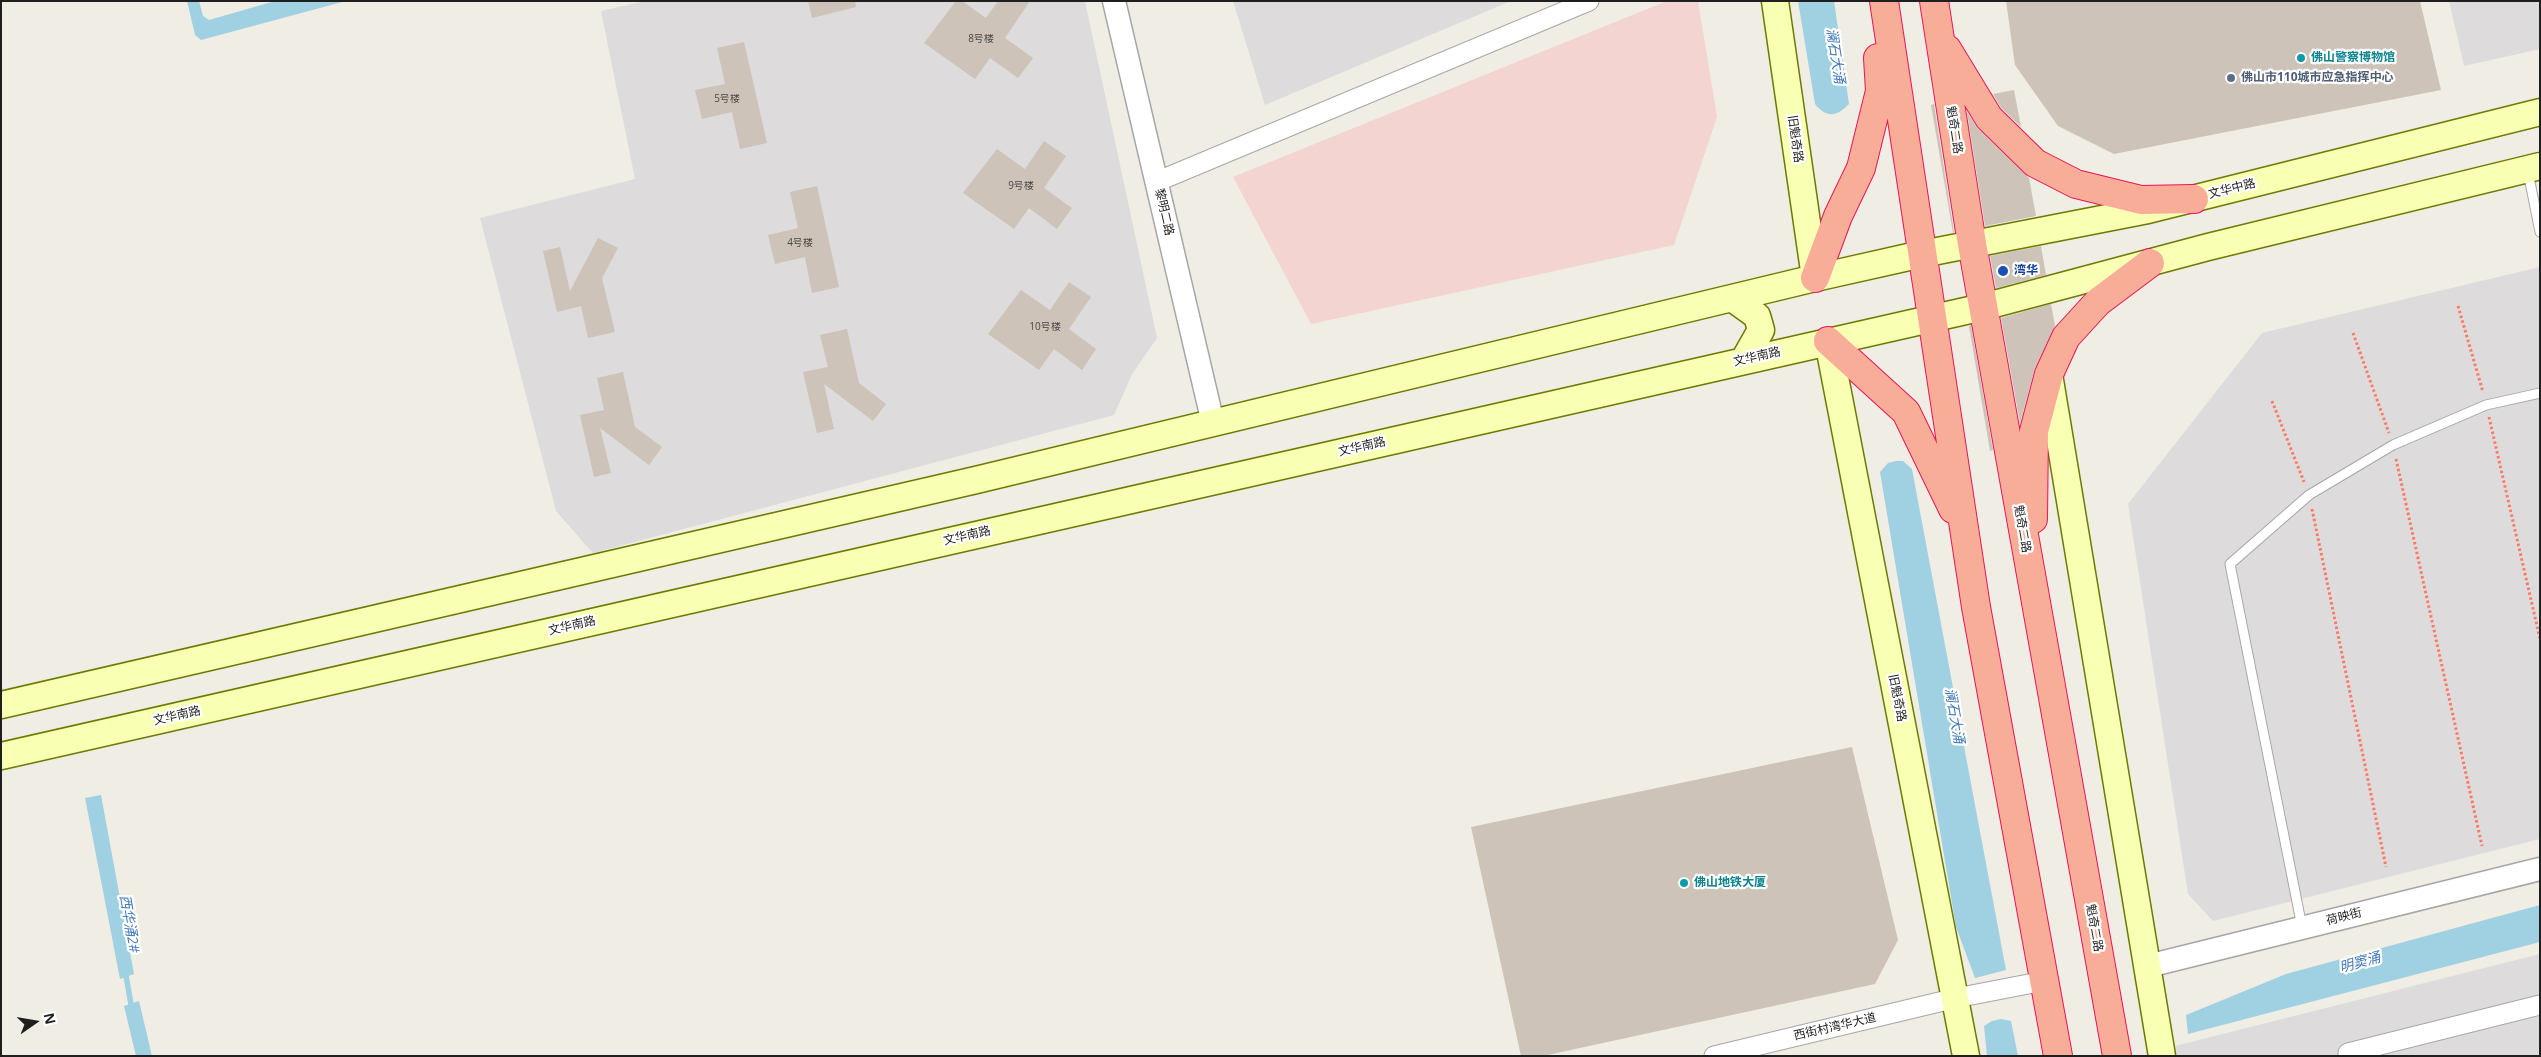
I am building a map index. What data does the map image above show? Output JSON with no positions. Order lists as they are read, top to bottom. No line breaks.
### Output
{"streets":{"highway":["魁奇二路"],"main road":["旧魁奇路","文华中路","文华南路"],"street":["黎明二路","荷映街","西街村湾华大道"]},"crossings":[["魁奇二路","文华中路"],["旧魁奇路","文华南路"],["旧魁奇路","西街村湾华大道"]],"water":["澜石大涌","西华涌2#","明窦涌"],"places":["佛山警察博物馆","佛山市110城市应急指挥中心","湾华","佛山地铁大厦"],"house_numbers":["8号楼","5号楼","9号楼","4号楼","10号楼"],"north":"right"}
